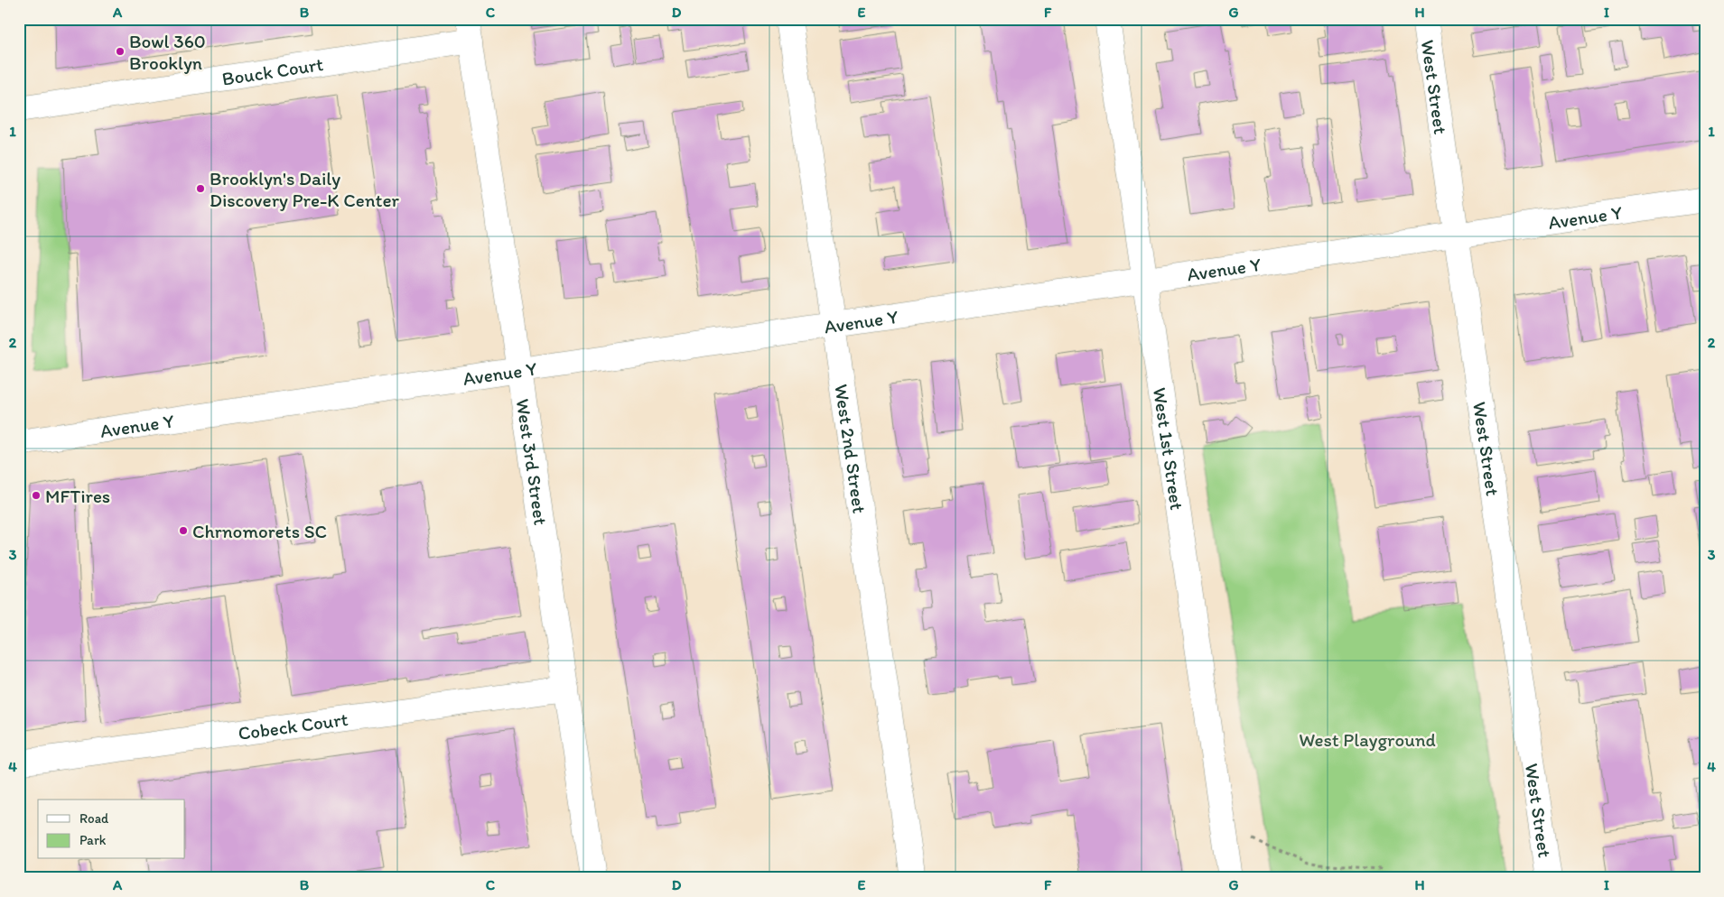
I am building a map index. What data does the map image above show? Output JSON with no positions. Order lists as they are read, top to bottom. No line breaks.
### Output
{"streets":{"street":["Bouck Court","West Street","Avenue Y","West 2nd Street","West 1st Street","West 3rd Street","Cobeck Court"]},"crossings":[["Bouck Court","West 3rd Street"],["West Street","Avenue Y"],["Avenue Y","West 2nd Street"],["Avenue Y","West 1st Street"],["Avenue Y","West 3rd Street"],["West 3rd Street","Cobeck Court"]],"parks":["West Playground"],"places":["Bowl 360 Brooklyn","Brooklyn's Daily Discovery Pre-K Center","MFTires","Chrnomorets SC"],"legend":["Road","Park"],"grid":{"columns":["A","B","C","D","E","F","G","H","I"],"rows":["1","2","3","4"]}}
